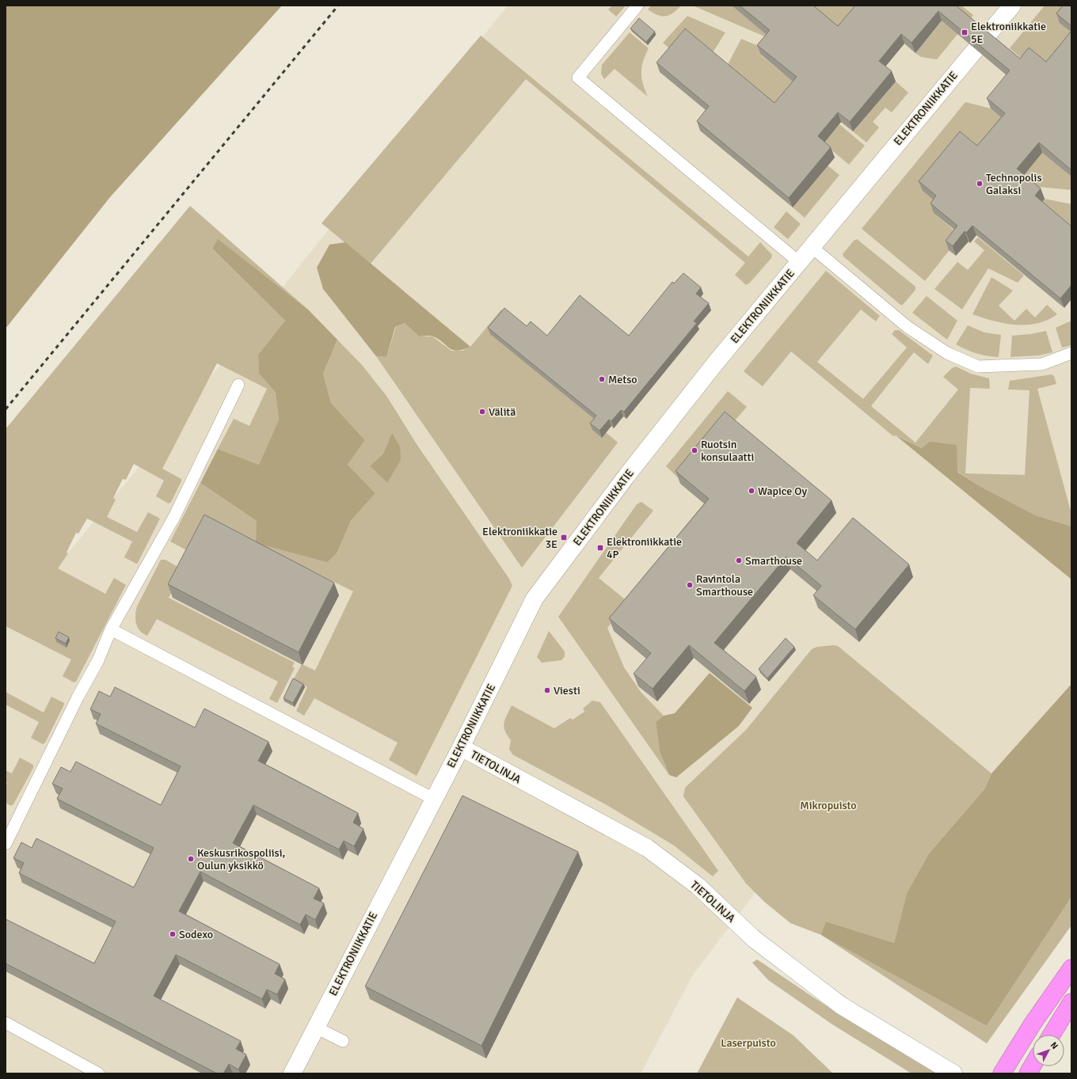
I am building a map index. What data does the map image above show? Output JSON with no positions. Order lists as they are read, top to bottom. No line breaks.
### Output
{"streets":{"street":["ELEKTRONIIKKATIE","TIETOLINJA"]},"crossings":[["ELEKTRONIIKKATIE","TIETOLINJA"]],"parks":["Mikropuisto","Laserpuisto"],"places":{"transit":["Elektroniikkatie 5E","Elektroniikkatie 3E","Elektroniikkatie 4P"],"other":["Technopolis Galaksi","Metso","Välitä","Ruotsin konsulaatti","Wapice Oy","Smarthouse","Ravintola Smarthouse","Viesti","Keskusrikospoliisi, Oulun yksikkö","Sodexo"]},"north":"top right"}
